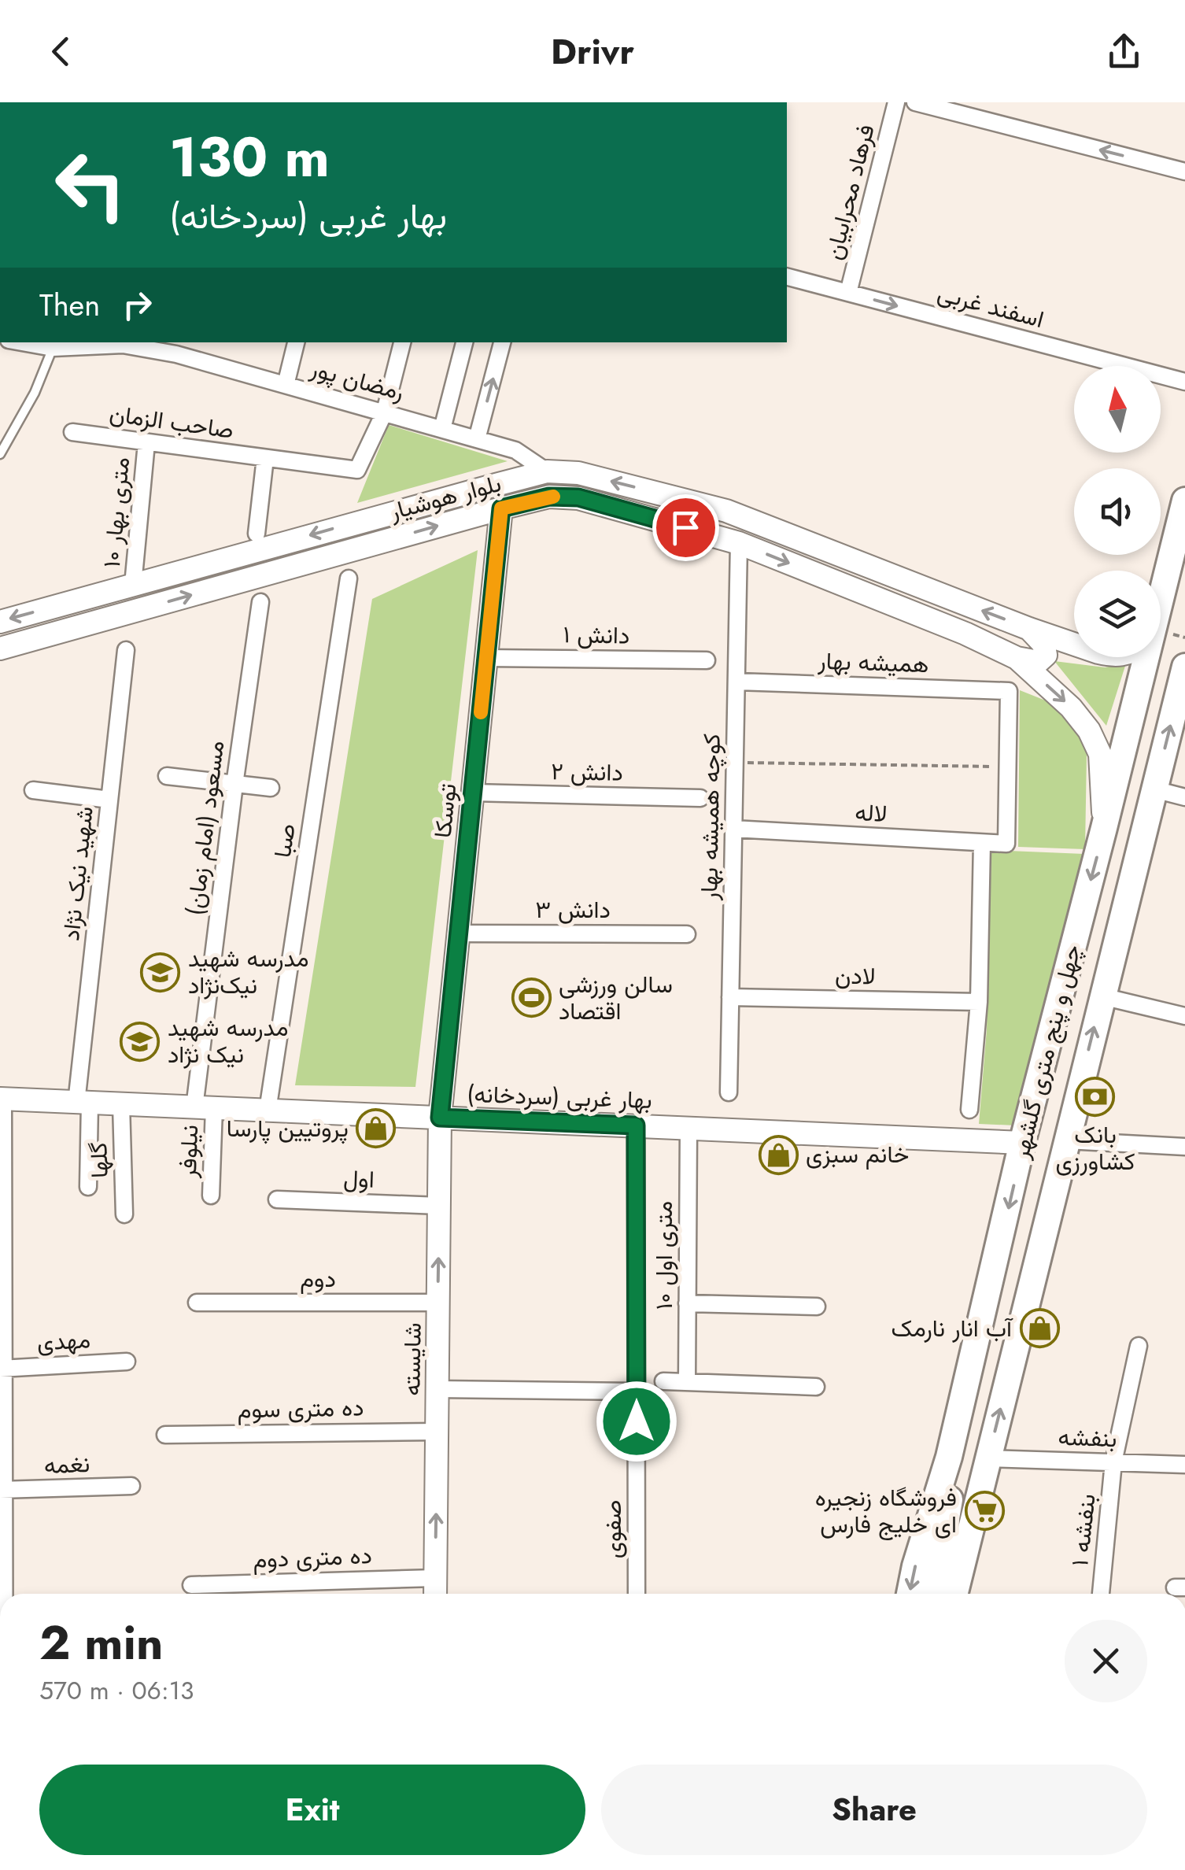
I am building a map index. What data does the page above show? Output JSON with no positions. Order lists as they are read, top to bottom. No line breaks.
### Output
{"streets":{"main road":["بلوار هوشیار","توسکا","چهل و پنج متری گلشهر","بهار غربی (سردخانه)","شایسته"],"street":["فرهاد محرابیان","اسفند غربی","رمضان پور","صاحب الزمان","۱۰ متری بهار","دانش ۱","همیشه بهار","دانش ۲","لاله","کوچه همیشه بهار","مسعود (امام زمان)","صبا","شهید نیک نژاد","دانش ۳","لادن","نیلوفر","گلها","اول","۱۰ متری اول","دوم","مهدی","ده متری سوم","بنفشه","نغمه","صفوی","بنفشه ۱","ده متری دوم"]},"crossings":[["فرهاد محرابیان","اسفند غربی"],["رمضان پور","صاحب الزمان"],["رمضان پور","بلوار هوشیار"],["صاحب الزمان","۱۰ متری بهار"],["بلوار هوشیار","۱۰ متری بهار"],["بلوار هوشیار","توسکا"],["بلوار هوشیار","کوچه همیشه بهار"],["بلوار هوشیار","چهل و پنج متری گلشهر"],["دانش ۱","توسکا"],["همیشه بهار","لاله"],["همیشه بهار","کوچه همیشه بهار"],["دانش ۲","توسکا"],["توسکا","دانش ۳"],["توسکا","بهار غربی (سردخانه)"],["توسکا","شایسته"],["لاله","کوچه همیشه بهار"],["کوچه همیشه بهار","لادن"],["مسعود (امام زمان)","بهار غربی (سردخانه)"],["مسعود (امام زمان)","نیلوفر"],["صبا","بهار غربی (سردخانه)"],["شهید نیک نژاد","بهار غربی (سردخانه)"],["چهل و پنج متری گلشهر","بهار غربی (سردخانه)"],["چهل و پنج متری گلشهر","بنفشه"],["بهار غربی (سردخانه)","نیلوفر"],["بهار غربی (سردخانه)","گلها"],["بهار غربی (سردخانه)","۱۰ متری اول"],["بهار غربی (سردخانه)","شایسته"],["بهار غربی (سردخانه)","صفوی"],["اول","شایسته"],["دوم","شایسته"],["شایسته","ده متری سوم"],["شایسته","ده متری دوم"],["بنفشه","بنفشه ۱"]],"one_way":["اسفند غربی","شایسته"],"places":{"school or university":["مدرسه شهید نیک‌نژاد","مدرسه شهید نیک نژاد"],"sports":["سالن ورزشی اقتصاد"],"bank":["بانک کشاورزی"],"shop":["پروتیین پارسا","خانم سبزی","آب انار نارمک"],"supermarket":["فروشگاه زنجیره ای خلیج فارس"]},"north":"top","page":{"header":"Drivr","turn":["130 m","بهار غربی (سردخانه)"],"then":"Then","heading":["2 min","570 m · 06:13"],"buttons":["Exit","Share"]}}
